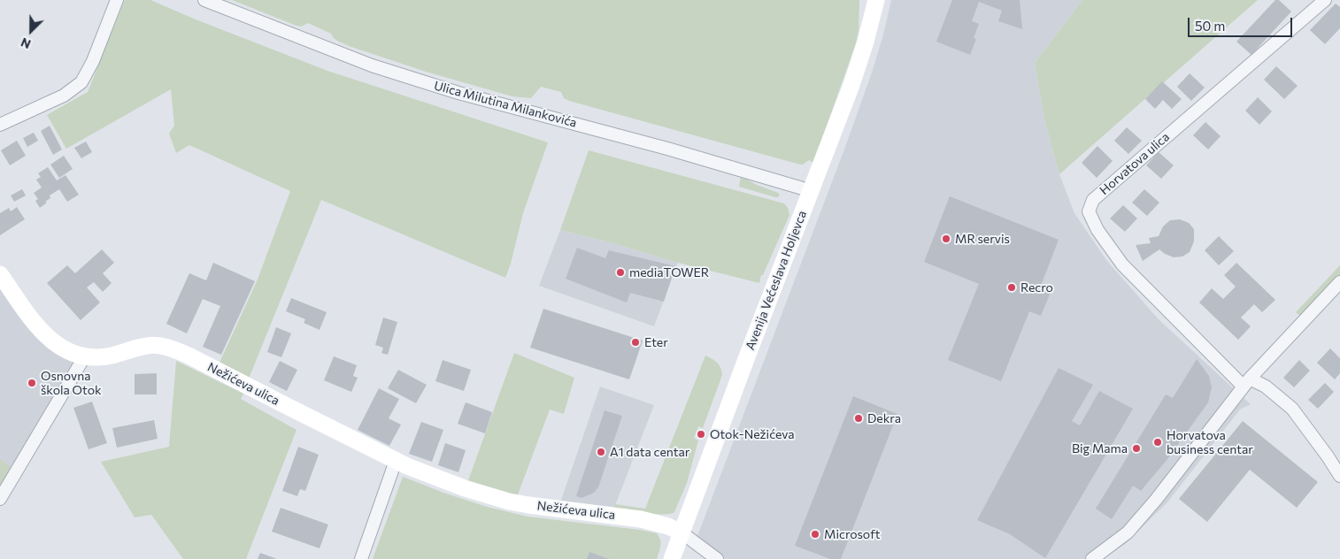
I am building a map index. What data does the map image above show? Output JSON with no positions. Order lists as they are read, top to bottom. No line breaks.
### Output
{"streets":{"street":["Ulica Milutina Milankovića","Horvatova ulica","Avenija Većeslava Holjevca","Nežićeva ulica"]},"crossings":[["Ulica Milutina Milankovića","Avenija Većeslava Holjevca"],["Avenija Većeslava Holjevca","Nežićeva ulica"]],"places":["MR servis","mediaTOWER","Recro","Eter","Osnovna škola Otok","Dekra","Otok-Nežićeva","Horvatova business centar","Big Mama","A1 data centar","Microsoft"],"scale_bar":"50 m","north":"bottom left"}
